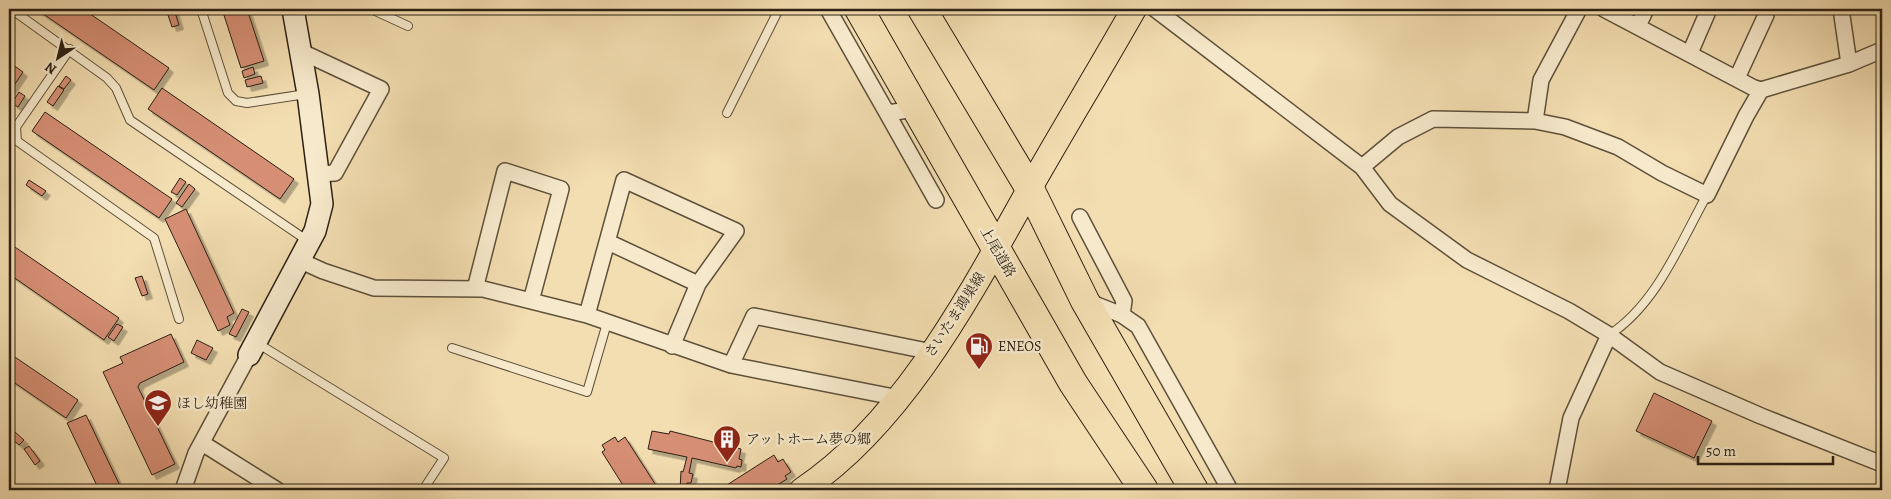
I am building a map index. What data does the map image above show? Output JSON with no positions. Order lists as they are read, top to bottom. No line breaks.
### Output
{"streets":{"highway":["上尾道路"],"main road":["さいたま鴻巣線"]},"crossings":[["上尾道路","さいたま鴻巣線"]],"places":{"fuel station":["ENEOS"],"school or university":["ほし幼稚園"],"building":["アットホーム夢の郷"]},"scale_bar":"50 m","north":"bottom left"}
